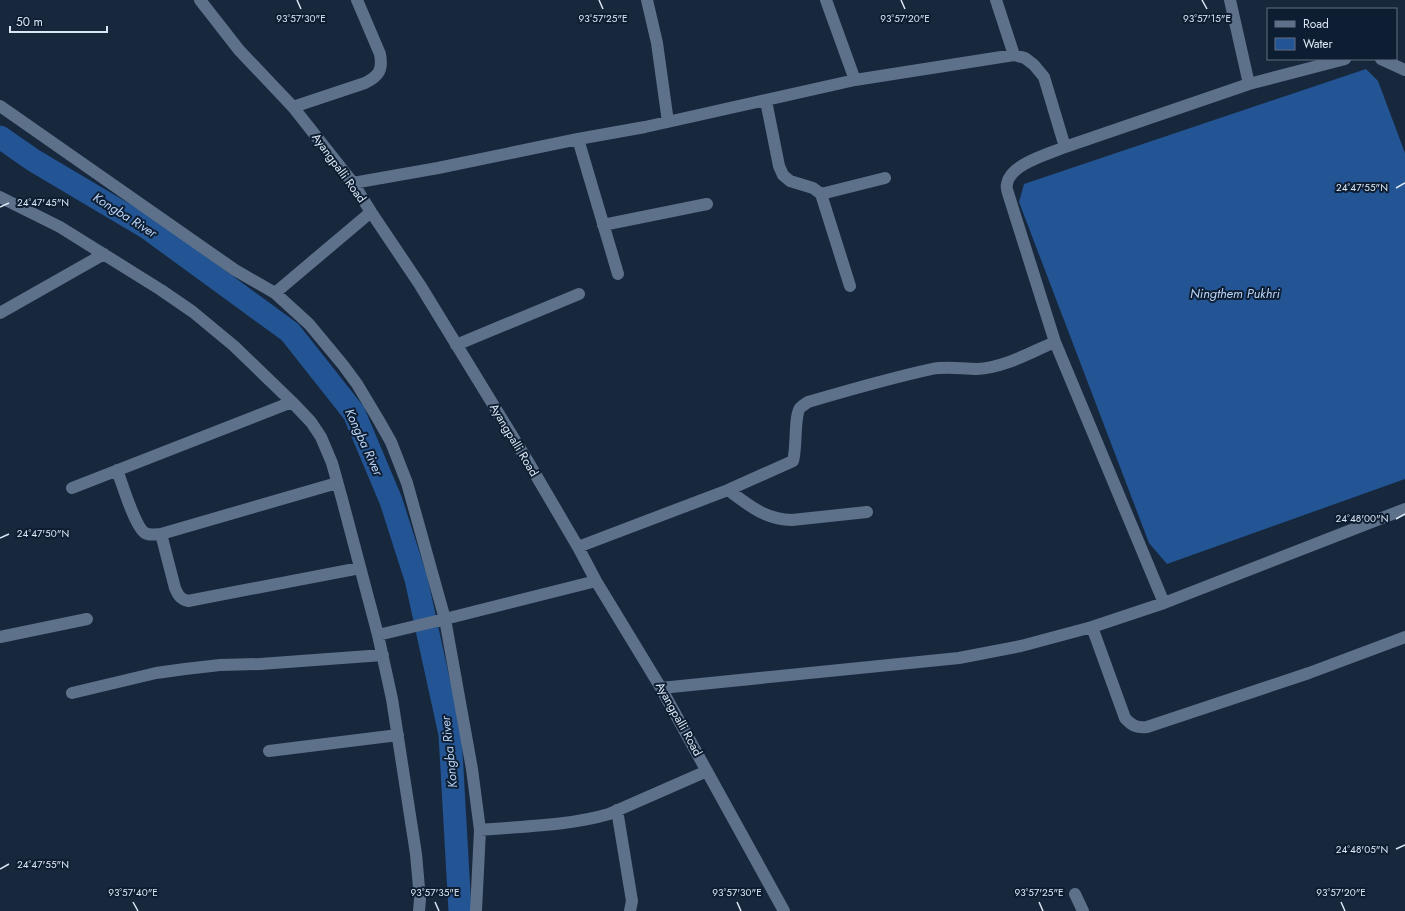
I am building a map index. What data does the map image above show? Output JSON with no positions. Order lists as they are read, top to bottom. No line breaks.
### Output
{"streets":{"street":["Ayangpalli Road"]},"water":["Kongba River","Ningthem Pukhri"],"legend":["Road","Water"],"scale_bar":"50 m","coordinates":["93°57'30\"E","93°57'25\"E","93°57'20\"E","93°57'15\"E","24°47'55\"N","24°47'45\"N","24°48'00\"N","24°47'50\"N","24°48'05\"N","93°57'40\"E","93°57'35\"E"]}
